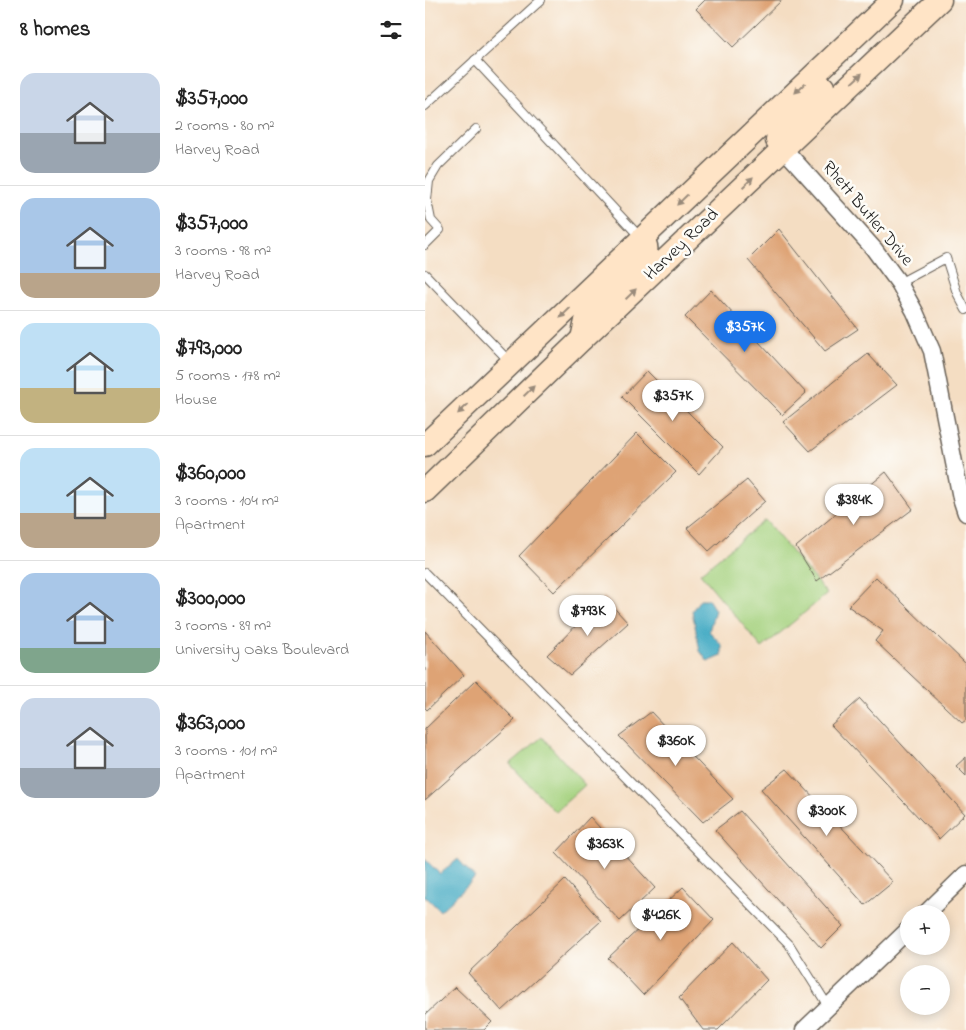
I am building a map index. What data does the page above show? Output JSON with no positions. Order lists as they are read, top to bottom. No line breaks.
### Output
{"streets":{"main road":["Harvey Road"],"street":["Rhett Butler Drive"]},"crossings":[["Rhett Butler Drive","Harvey Road"]],"page":{"heading":"8 homes","list":[{"name":"$357,000","note":"2 rooms · 80 m² · Harvey Road"},{"name":"$357,000","note":"3 rooms · 98 m² · Harvey Road"},{"name":"$793,000","note":"5 rooms · 178 m² · House"},{"name":"$360,000","note":"3 rooms · 104 m² · Apartment"},{"name":"$300,000","note":"3 rooms · 89 m² · University Oaks Boulevard"},{"name":"$363,000","note":"3 rooms · 101 m² · Apartment"}],"price":["$357K","$357K","$384K","$793K","$360K","$300K","$363K","$426K"],"map_buttons":["+","−"]}}
